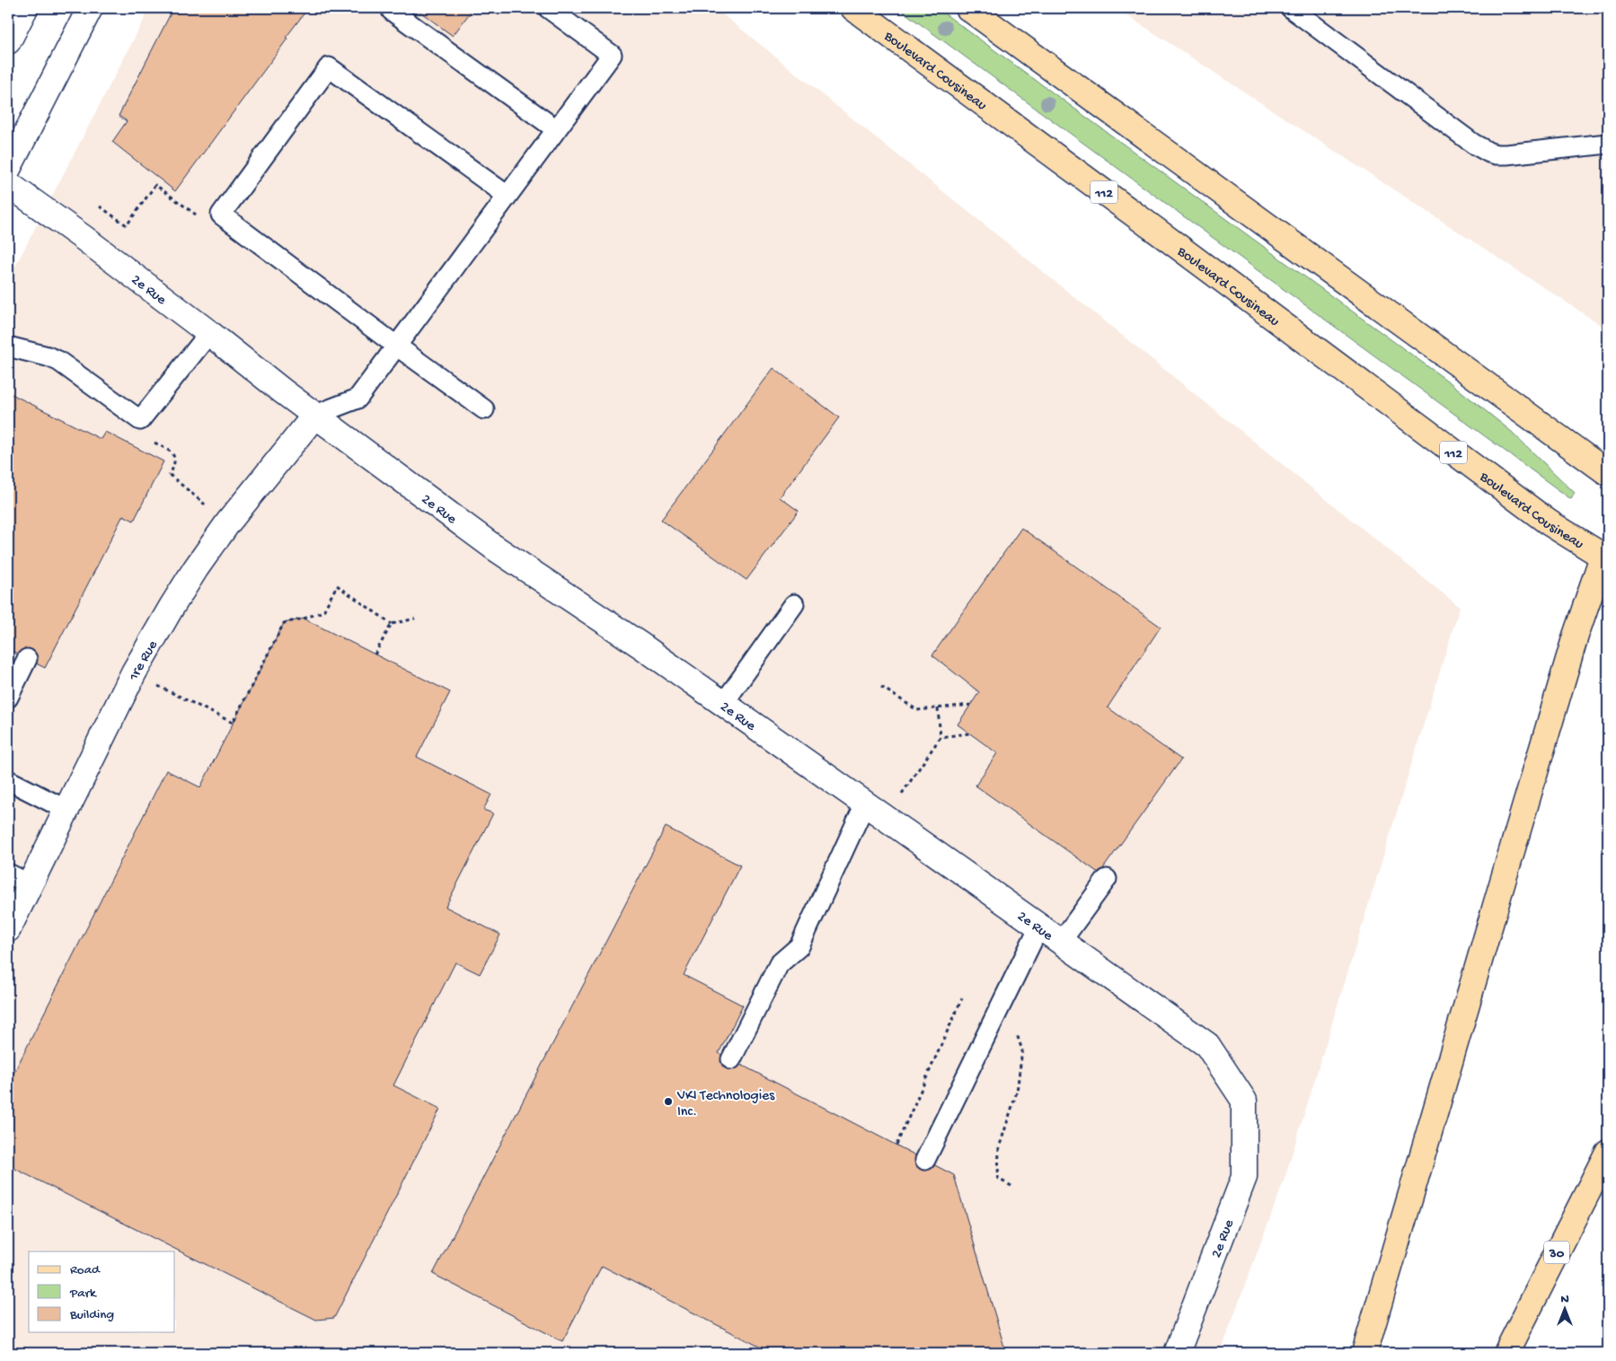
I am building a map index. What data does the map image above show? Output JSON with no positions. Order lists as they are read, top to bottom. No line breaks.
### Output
{"streets":{"main road":["Boulevard Cousineau","112","30"],"street":["2e Rue","1re Rue"]},"crossings":[["2e Rue","1re Rue"]],"places":["VKI Technologies Inc."],"legend":["Road","Park","Building"],"north":"top"}
